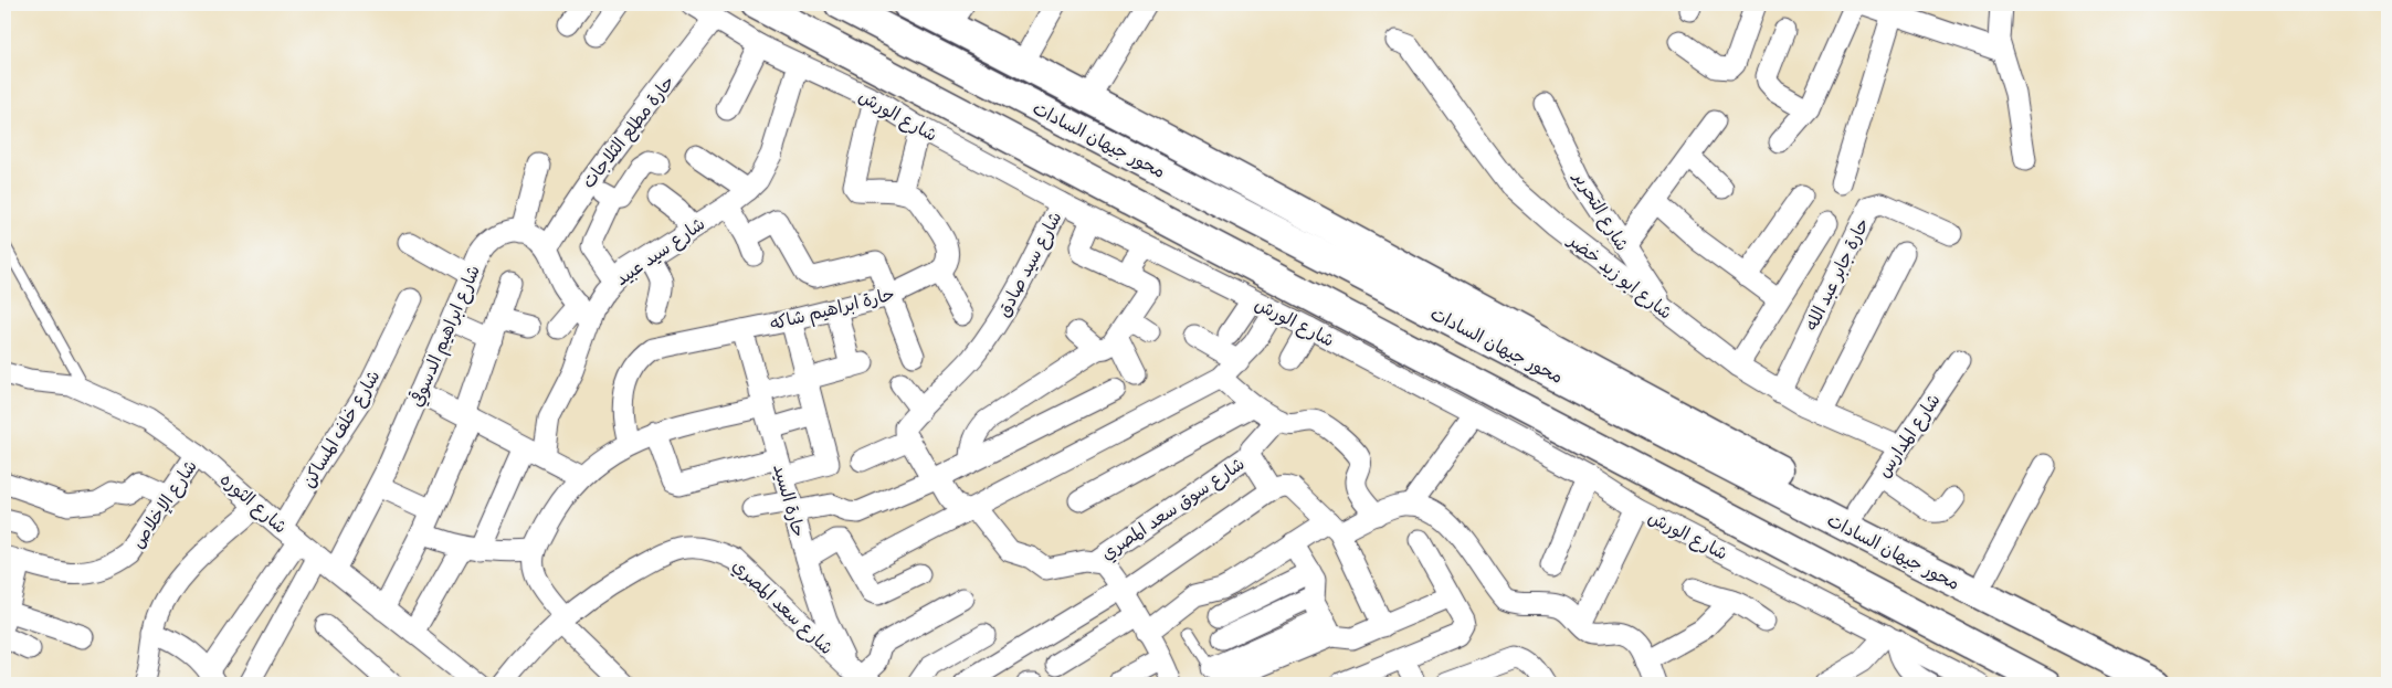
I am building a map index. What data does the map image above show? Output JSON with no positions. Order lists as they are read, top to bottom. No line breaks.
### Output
{"streets":{"main road":["محور جيهان السادات"],"street":["شارع الورش","حارة مطلع الثلاجات","شارع التحرير","شارع سيد عبيد","شارع سيد صادق","حارة جابر عبد الله","شارع ابو زيد خضر","حارة ابراهيم شاكه","شارع ابراهيم الدسوقي","شارع خلف المساكن","شارع المدارس","حارة السيد","شارع الثوره","شارع الإخلاص","شارع سوق سعد المصري","شارع سعد المصري"]},"crossings":[["شارع الورش","حارة مطلع الثلاجات"],["شارع الورش","شارع سيد عبيد"],["شارع الورش","شارع سيد صادق"],["شارع التحرير","شارع ابو زيد خضر"],["حارة جابر عبد الله","شارع ابو زيد خضر"],["شارع ابو زيد خضر","شارع المدارس"],["حارة ابراهيم شاكه","حارة السيد"],["شارع ابراهيم الدسوقي","شارع الثوره"],["شارع خلف المساكن","شارع الثوره"],["حارة السيد","شارع سعد المصري"],["شارع الثوره","شارع الإخلاص"]]}
